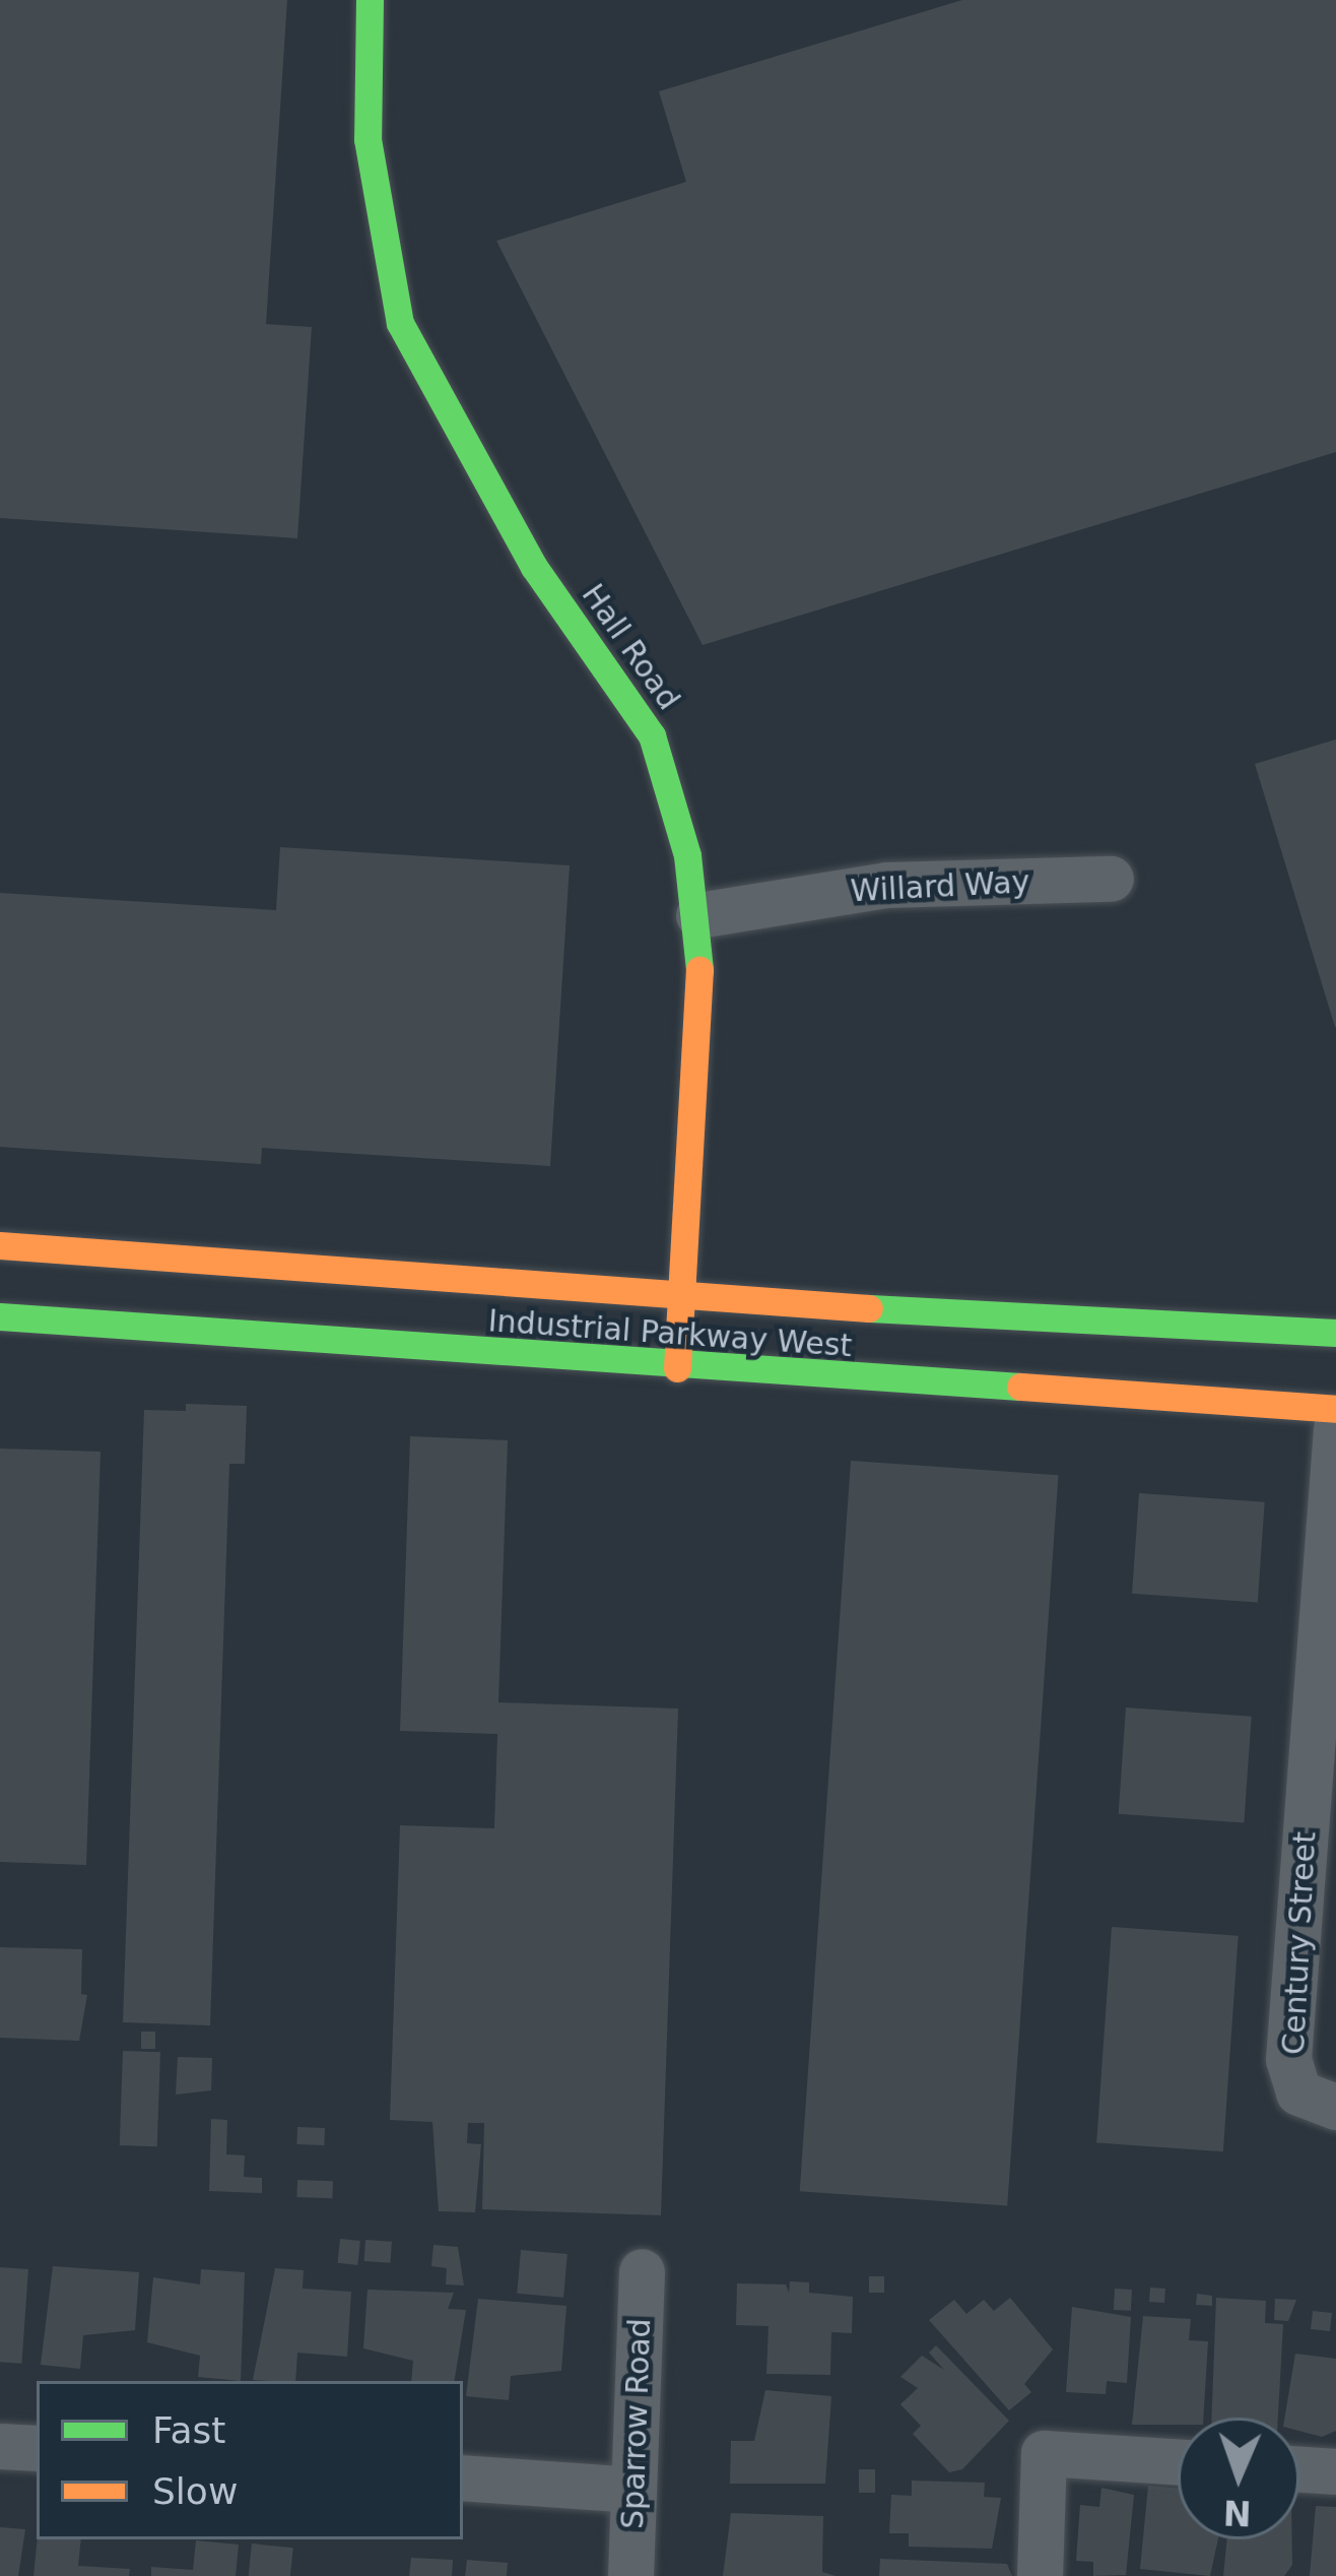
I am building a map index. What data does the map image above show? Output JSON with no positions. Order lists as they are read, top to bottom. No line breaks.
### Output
{"streets":{"main road":["Hall Road","Industrial Parkway West"],"street":["Willard Way","Century Street","Sparrow Road"]},"crossings":[["Hall Road","Willard Way"],["Hall Road","Industrial Parkway West"]],"legend":["Fast","Slow"],"north":"bottom"}
